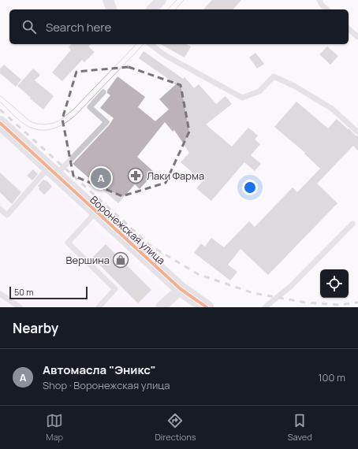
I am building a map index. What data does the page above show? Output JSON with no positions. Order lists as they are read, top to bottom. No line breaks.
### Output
{"streets":{"street":["Воронежская улица"]},"places":{"pharmacy":["Лаки Фарма"],"shop":["Вершина"]},"scale_bar":"50 m","page":{"search":"Search here","pins":"A","scale":"50 m","heading":"Nearby","list":[{"mark":"A","name":"Автомасла \"Эникс\"","note":"Shop · Воронежская улица","value":"100 m"}],"nav":["Map","Directions","Saved"]}}
